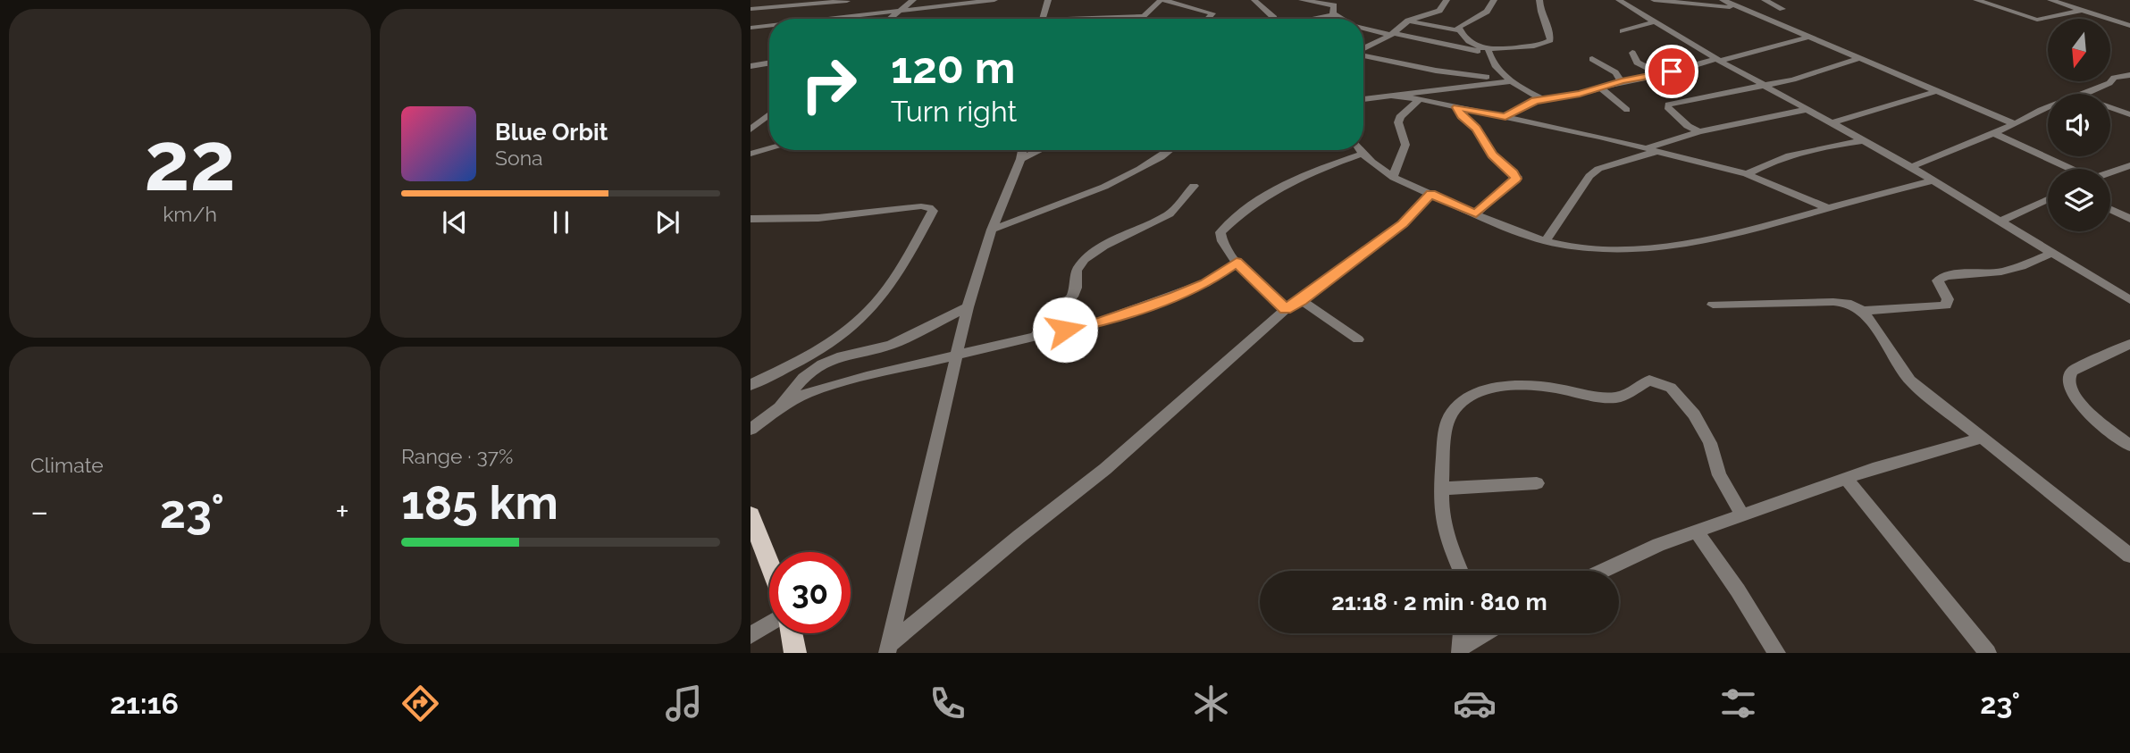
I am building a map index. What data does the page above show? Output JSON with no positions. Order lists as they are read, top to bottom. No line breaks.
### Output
{"north":"bottom","page":{"tile":[["22","km/h"],"Climate",["Range · 37%","185 km"]],"turn":["120 m","Turn right"],"song":["Blue Orbit","Sona"],"heat":["−","23°","+"],"limit":"30","trip":"21:18 · 2 min · 810 m","tabs":["21:16","23°"]}}
